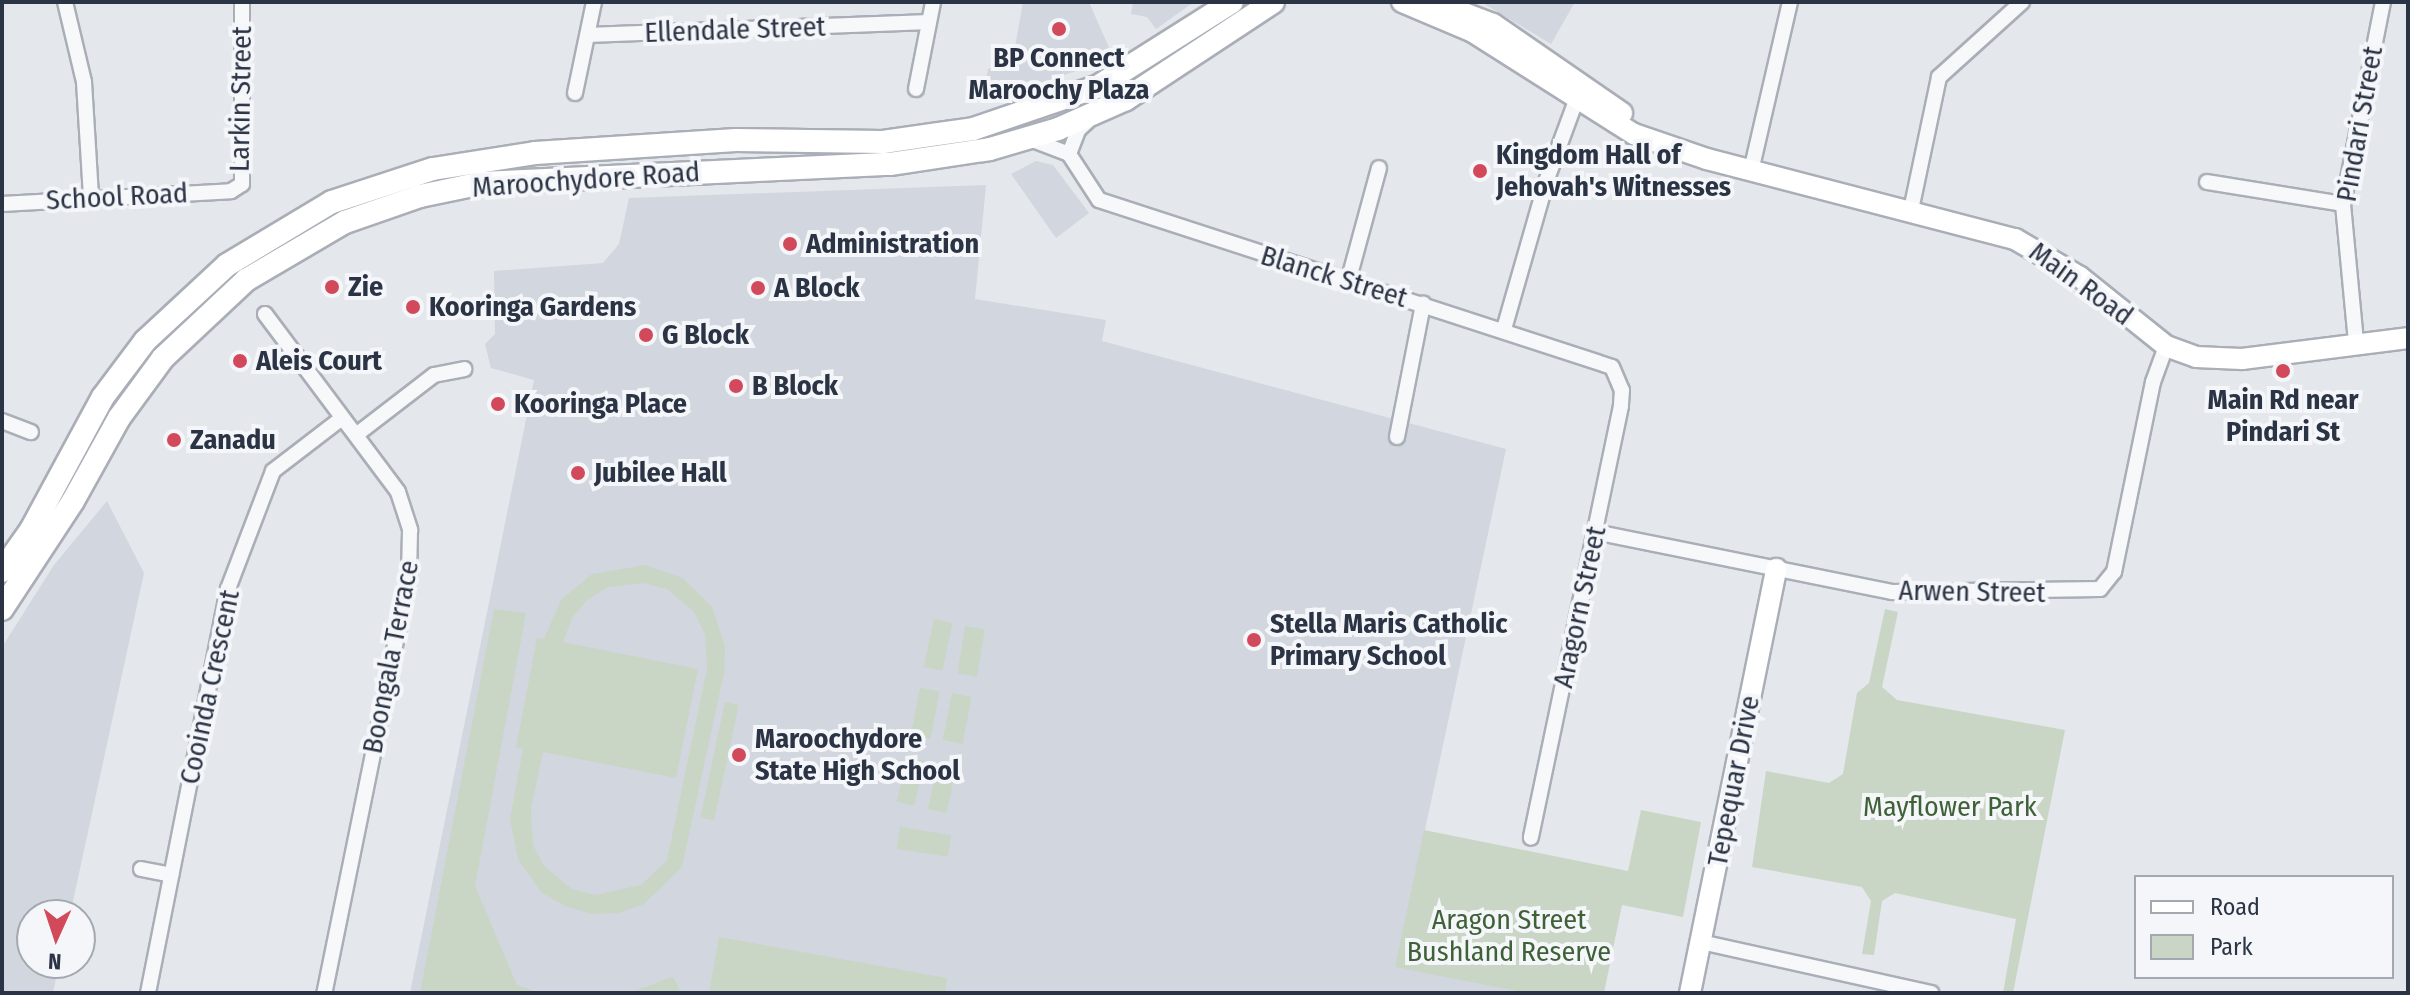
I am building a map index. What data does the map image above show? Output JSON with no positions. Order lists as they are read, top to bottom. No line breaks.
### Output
{"streets":{"main road":["Maroochydore Road","Main Road","Tepequar Drive"],"street":["Ellendale Street","Larkin Street","Pindari Street","School Road","Blanck Street","Arwen Street","Aragorn Street","Boongala Terrace","Cooinda Crescent"]},"crossings":[["Larkin Street","School Road"],["Pindari Street","Main Road"],["Blanck Street","Aragorn Street"],["Main Road","Arwen Street"],["Arwen Street","Aragorn Street"],["Arwen Street","Tepequar Drive"],["Boongala Terrace","Cooinda Crescent"]],"parks":["Mayflower Park","Aragon Street Bushland Reserve"],"places":["BP Connect Maroochy Plaza","Kingdom Hall of Jehovah's Witnesses","Administration","Zie","A Block","Kooringa Gardens","G Block","Aleis Court","Main Rd near Pindari St","B Block","Kooringa Place","Zanadu","Jubilee Hall","Stella Maris Catholic Primary School","Maroochydore State High School"],"legend":["Road","Park"],"north":"bottom"}
